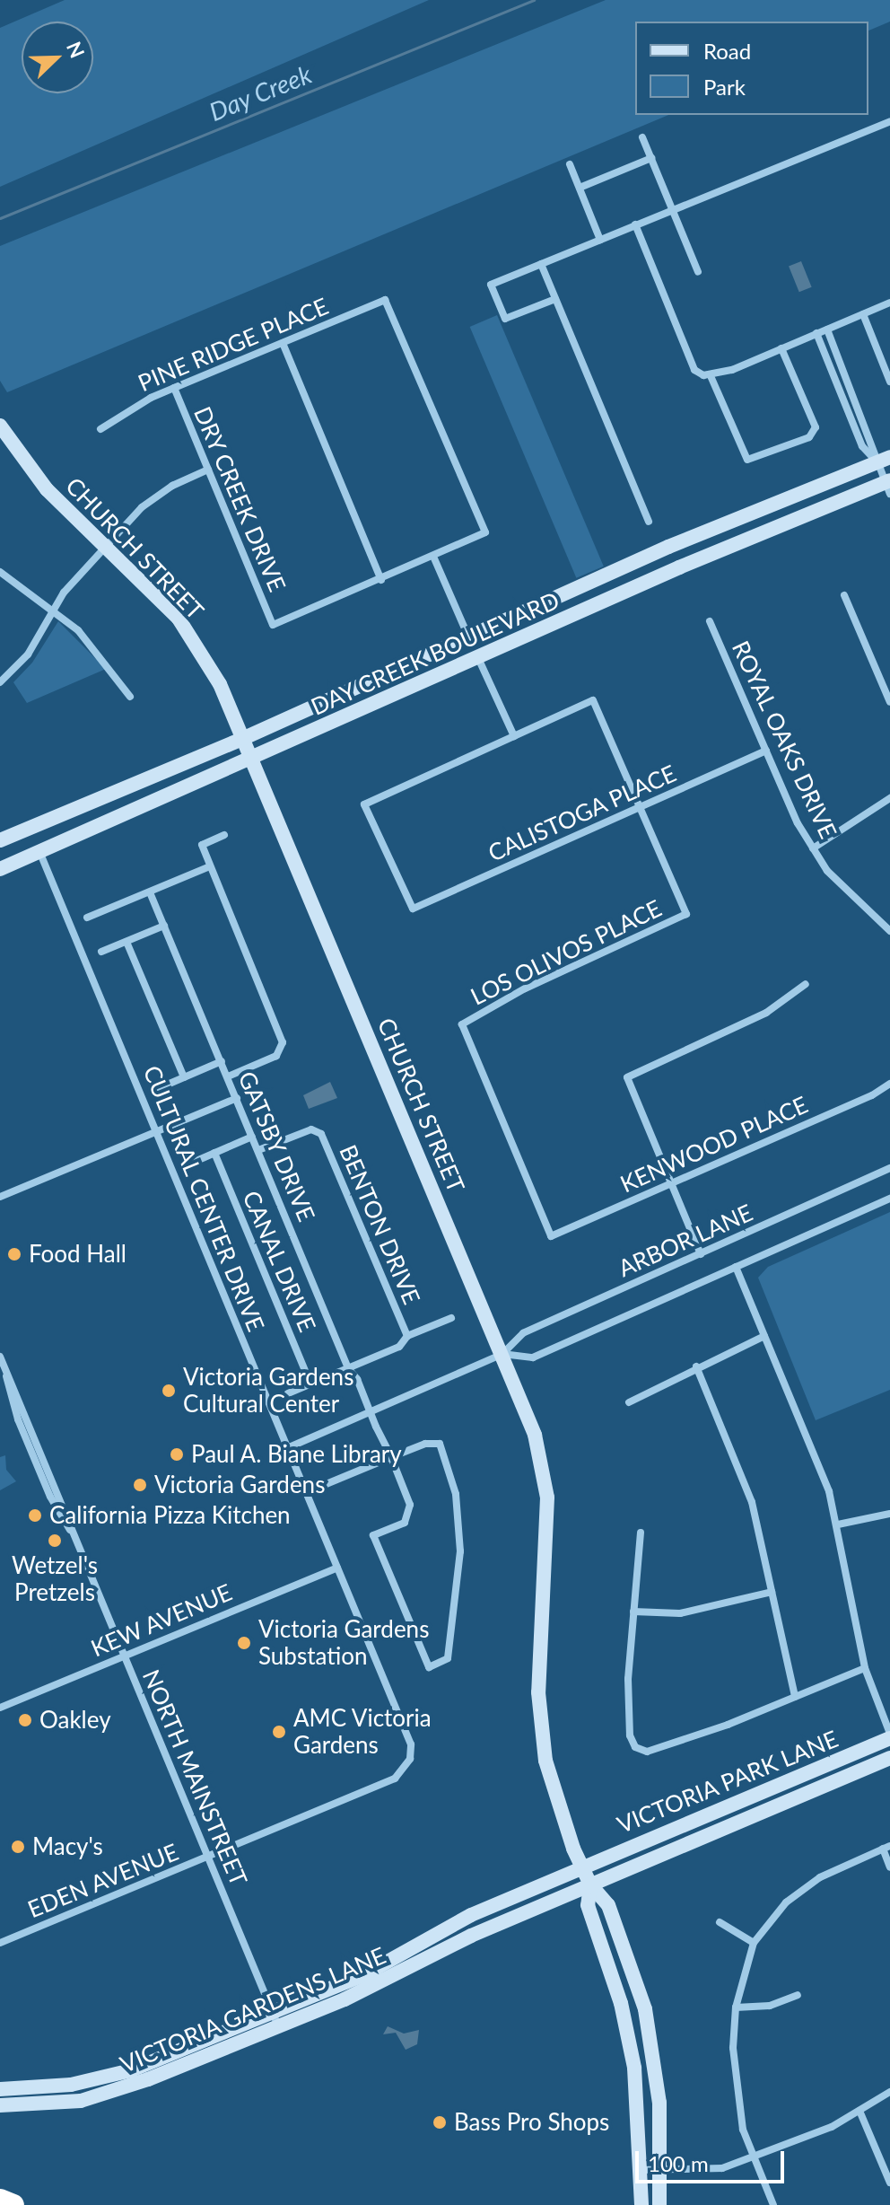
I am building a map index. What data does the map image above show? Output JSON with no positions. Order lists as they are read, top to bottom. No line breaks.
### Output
{"streets":{"main road":["CHURCH STREET","DAY CREEK BOULEVARD","VICTORIA PARK LANE","VICTORIA GARDENS LANE"],"street":["PINE RIDGE PLACE","DRY CREEK DRIVE","ROYAL OAKS DRIVE","CALISTOGA PLACE","LOS OLIVOS PLACE","KENWOOD PLACE","GATSBY DRIVE","CULTURAL CENTER DRIVE","BENTON DRIVE","ARBOR LANE","CANAL DRIVE","KEW AVENUE","NORTH MAINSTREET","EDEN AVENUE"]},"crossings":[["PINE RIDGE PLACE","DRY CREEK DRIVE"],["CHURCH STREET","DAY CREEK BOULEVARD"],["CHURCH STREET","ARBOR LANE"],["CHURCH STREET","VICTORIA PARK LANE"],["CHURCH STREET","VICTORIA GARDENS LANE"],["DAY CREEK BOULEVARD","CULTURAL CENTER DRIVE"],["ROYAL OAKS DRIVE","CALISTOGA PLACE"],["CALISTOGA PLACE","LOS OLIVOS PLACE"],["LOS OLIVOS PLACE","KENWOOD PLACE"],["GATSBY DRIVE","BENTON DRIVE"],["GATSBY DRIVE","ARBOR LANE"],["CULTURAL CENTER DRIVE","ARBOR LANE"],["CULTURAL CENTER DRIVE","KEW AVENUE"],["CULTURAL CENTER DRIVE","EDEN AVENUE"],["KEW AVENUE","NORTH MAINSTREET"],["NORTH MAINSTREET","EDEN AVENUE"],["NORTH MAINSTREET","VICTORIA GARDENS LANE"],["VICTORIA PARK LANE","VICTORIA GARDENS LANE"]],"water":["Day Creek"],"places":["Food Hall","Victoria Gardens Cultural Center","Paul A. Biane Library","Victoria Gardens","California Pizza Kitchen","Wetzel's Pretzels","Victoria Gardens Substation","Oakley","AMC Victoria Gardens","Macy's","Bass Pro Shops"],"legend":["Road","Park"],"scale_bar":"100 m","north":"top right"}
